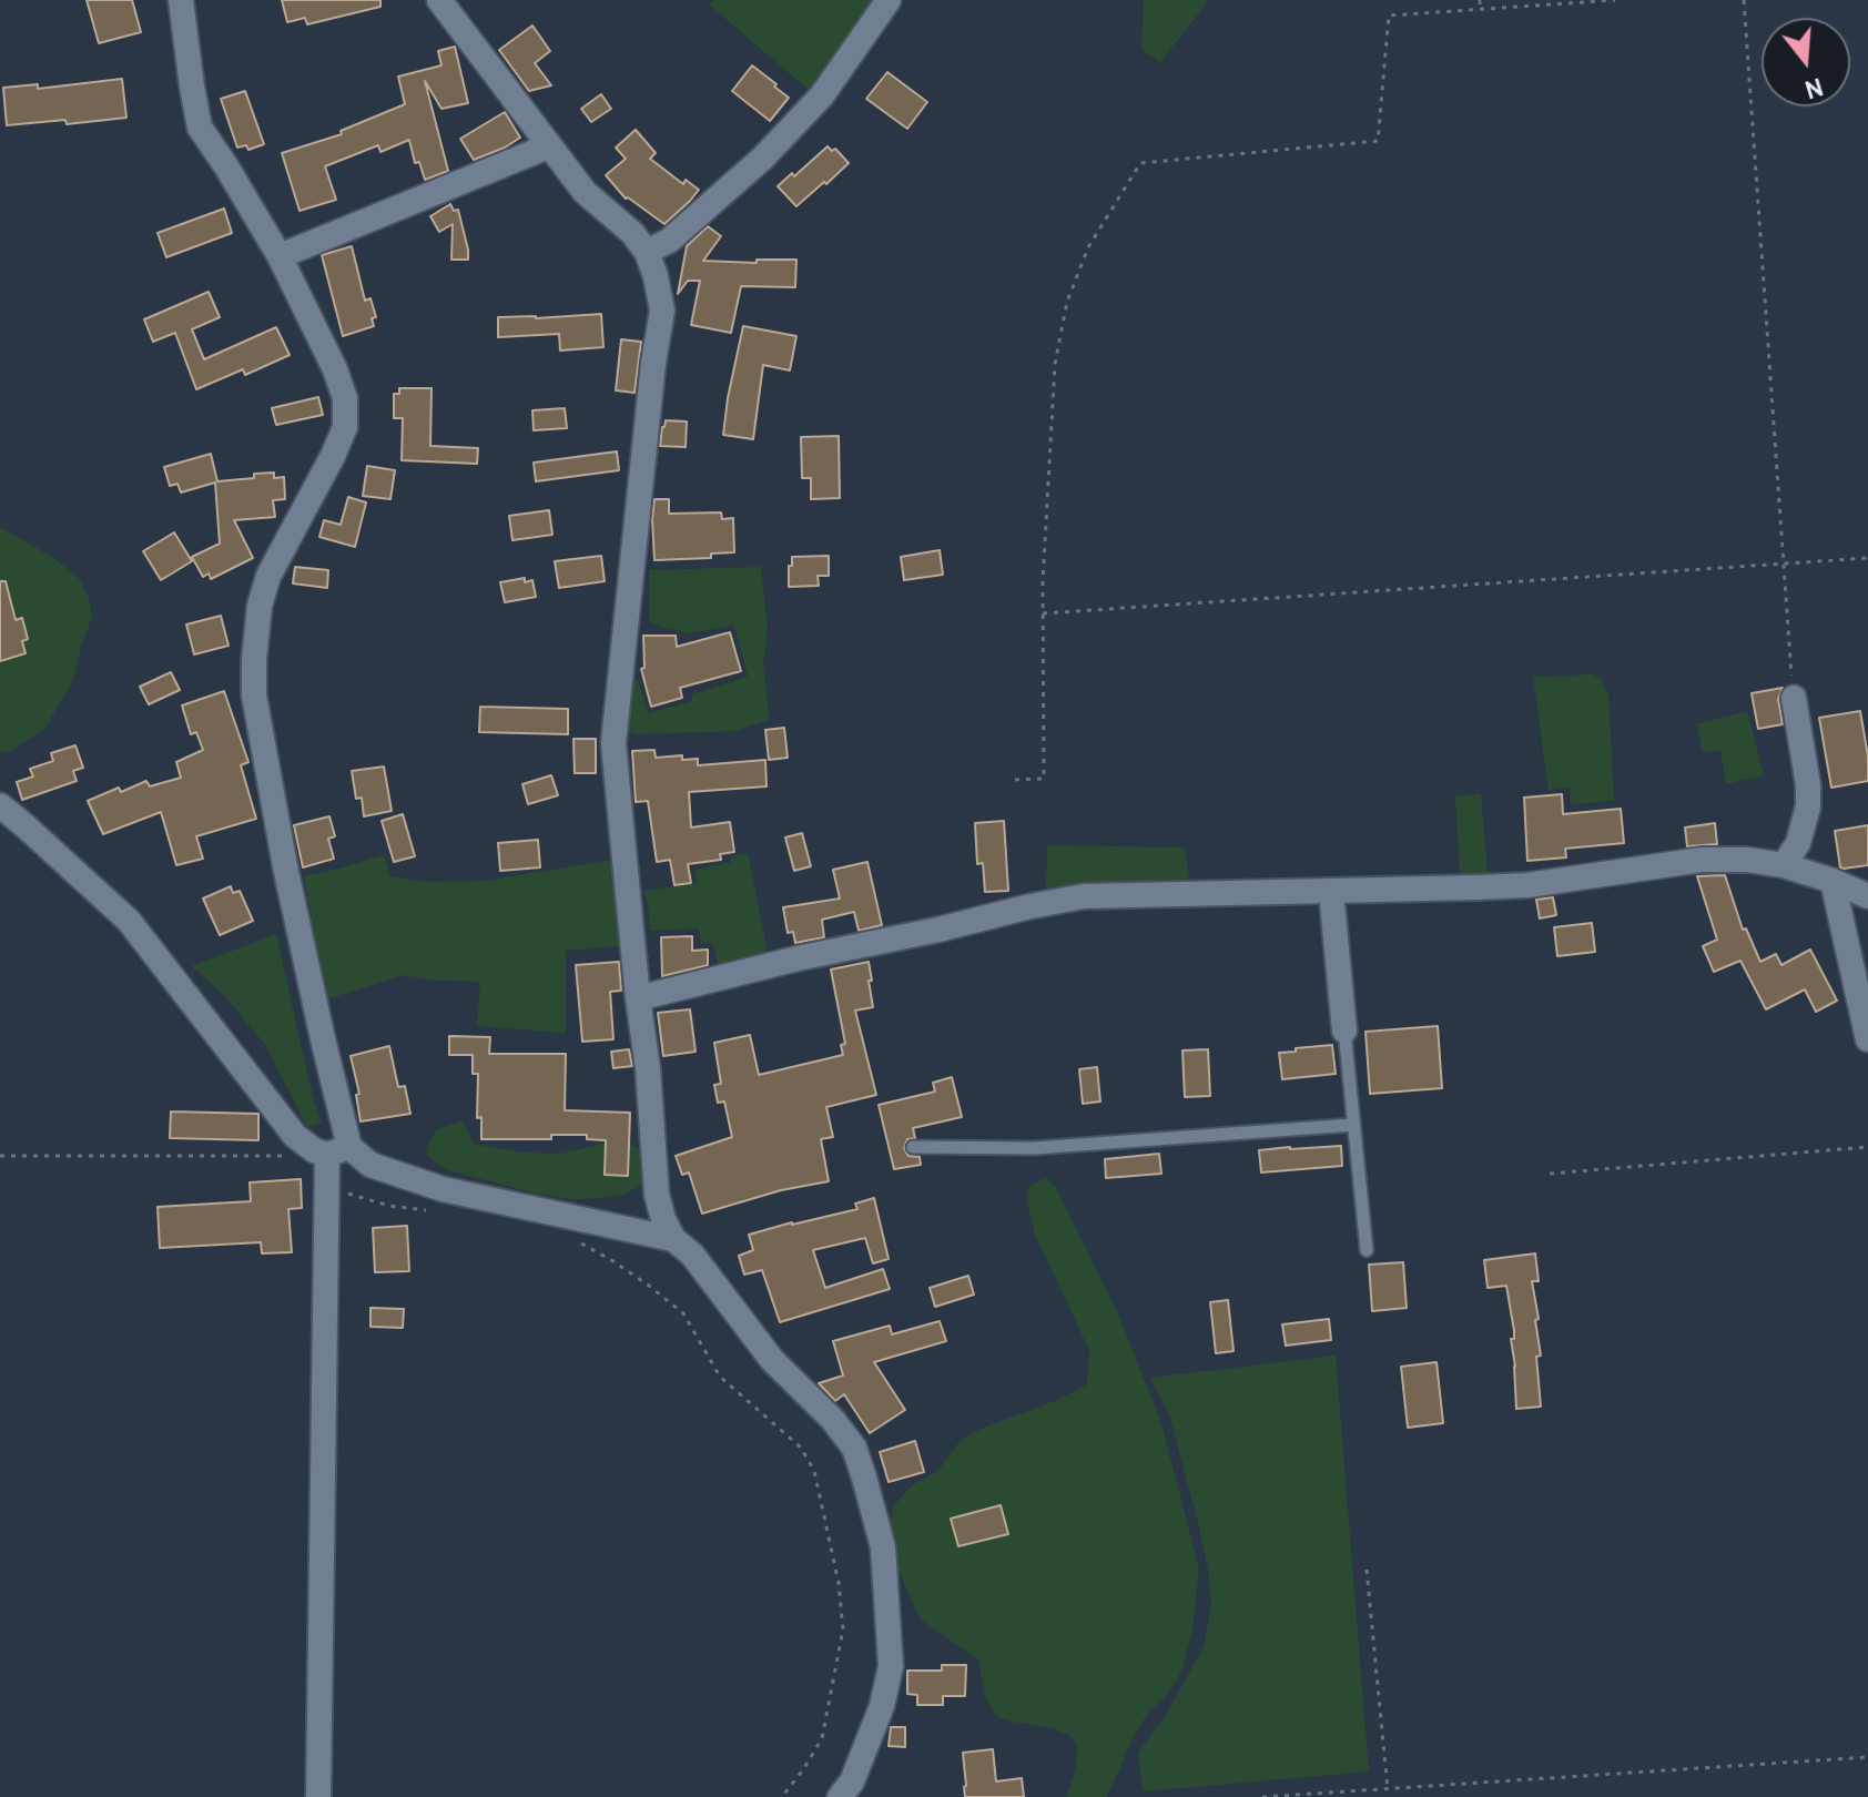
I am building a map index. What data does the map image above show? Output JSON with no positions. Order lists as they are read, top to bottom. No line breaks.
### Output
{"north":"bottom"}
